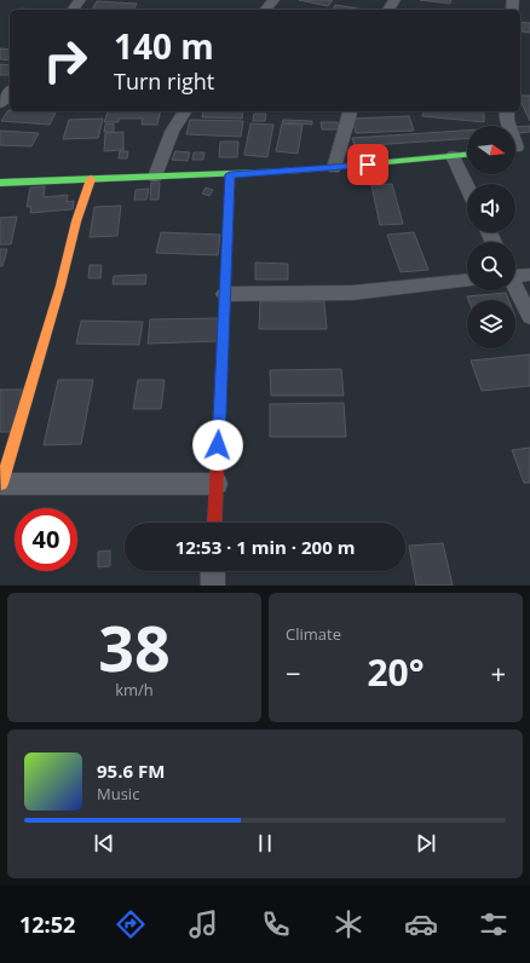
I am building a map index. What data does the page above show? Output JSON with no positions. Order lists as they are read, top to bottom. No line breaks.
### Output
{"north":"right","page":{"turn":["140 m","Turn right"],"limit":"40","trip":"12:53 · 1 min · 200 m","tile":[["38","km/h"],"Climate"],"heat":["−","20°","+"],"song":["95.6 FM","Music"],"tabs":"12:52"}}
